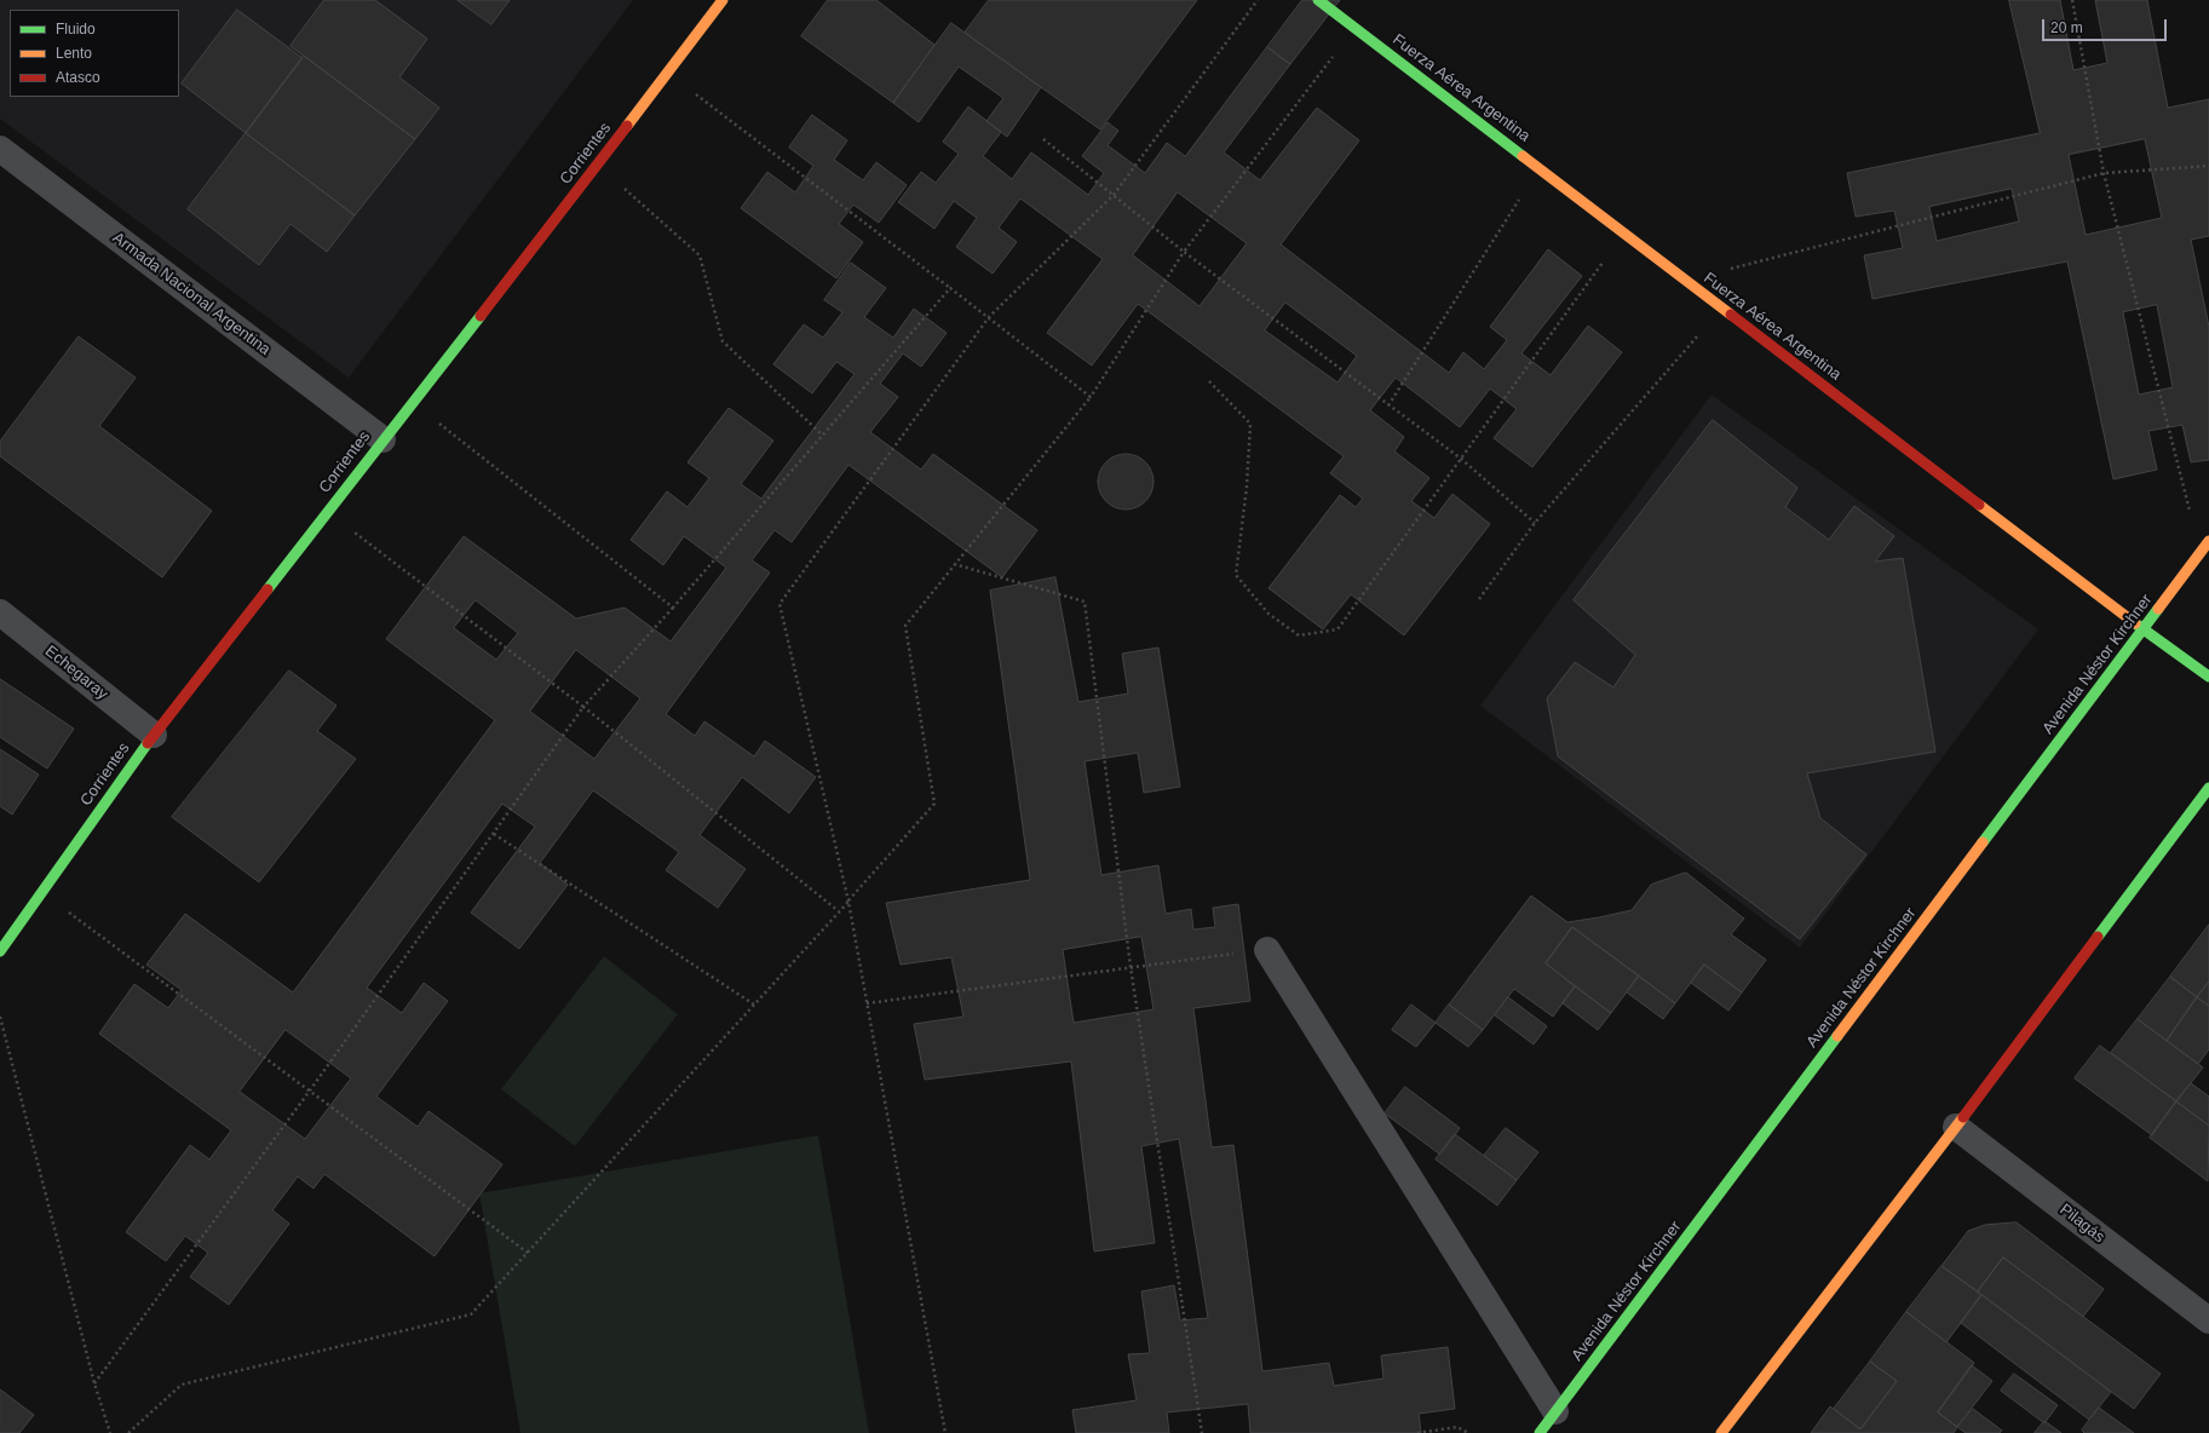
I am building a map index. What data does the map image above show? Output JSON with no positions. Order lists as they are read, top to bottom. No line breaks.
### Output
{"streets":{"street":["Fuerza Aérea Argentina","Corrientes","Armada Nacional Argentina","Avenida Néstor Kirchner","Echegaray","Pilagás"]},"crossings":[["Fuerza Aérea Argentina","Avenida Néstor Kirchner"],["Corrientes","Armada Nacional Argentina"],["Corrientes","Echegaray"]],"legend":["Fluido","Lento","Atasco"],"scale_bar":"20 m"}
